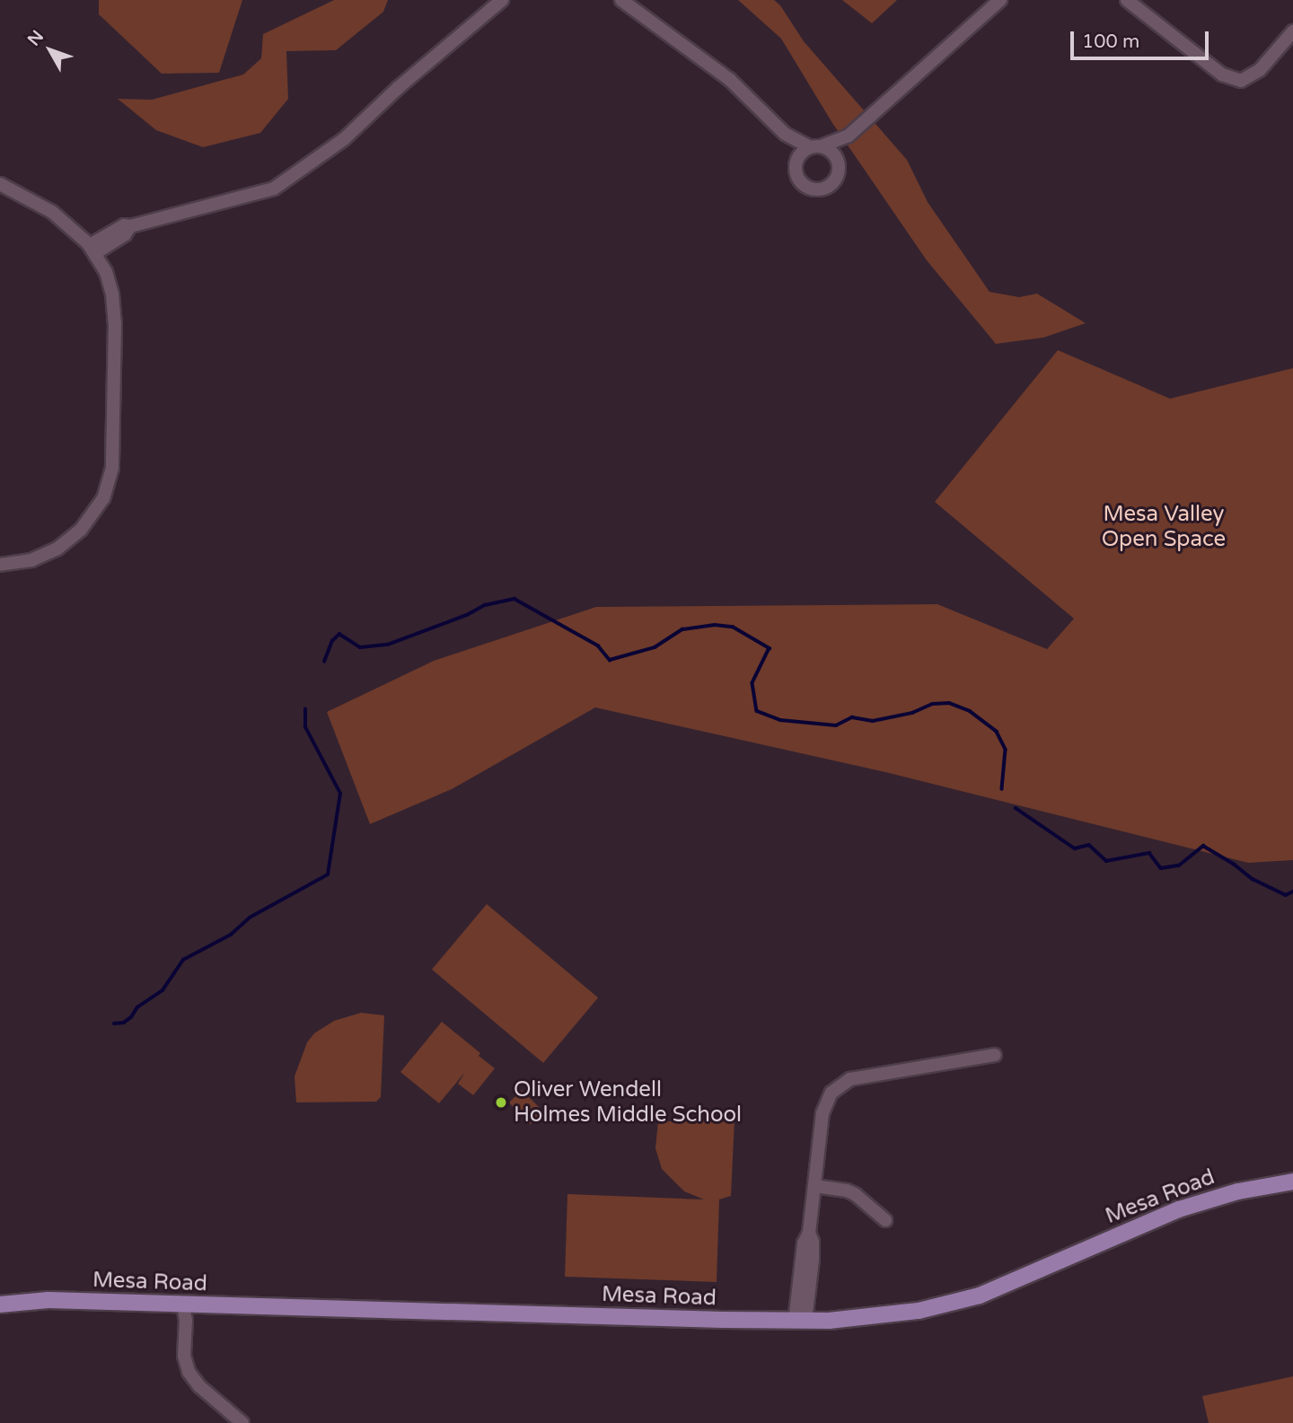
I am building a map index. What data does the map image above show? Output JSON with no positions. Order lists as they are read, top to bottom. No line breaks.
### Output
{"streets":{"main road":["Mesa Road"]},"parks":["Mesa Valley Open Space"],"places":["Oliver Wendell Holmes Middle School"],"scale_bar":"100 m","north":"top left"}
